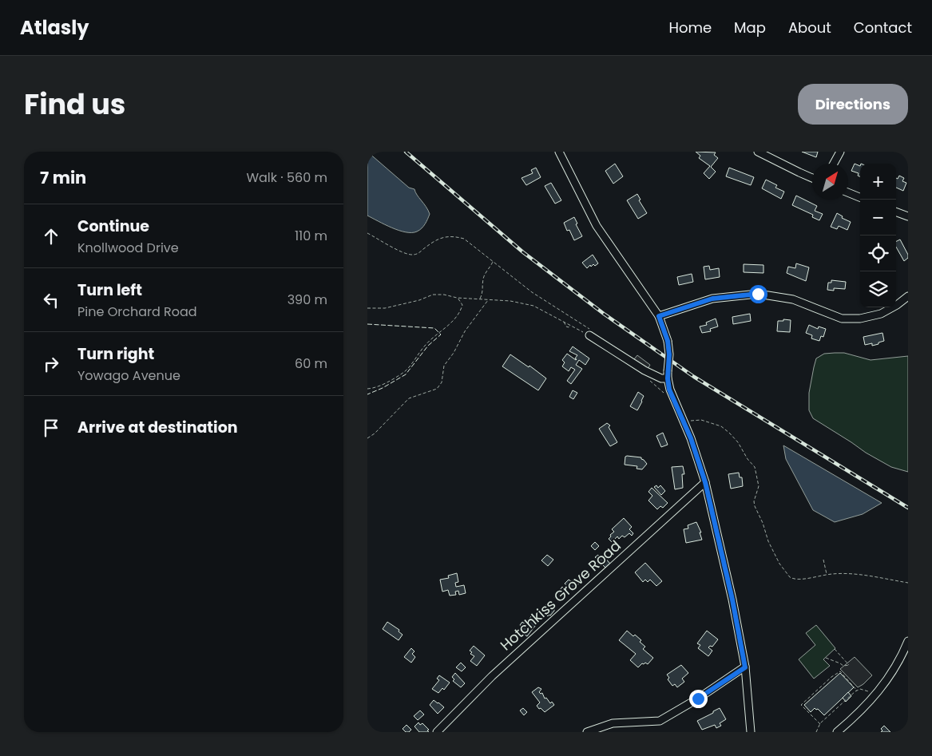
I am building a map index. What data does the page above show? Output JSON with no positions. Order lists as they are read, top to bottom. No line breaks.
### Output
{"streets":{"street":["Hotchkiss Grove Road"]},"north":"top right","page":{"header":"Atlasly","nav":["Home","Map","About","Contact"],"title":"Find us","buttons":"Directions","heading":["7 min","Walk · 560 m"],"map_buttons":["+","−"],"list":[["Continue","Knollwood Drive","110 m"],["Turn left","Pine Orchard Road","390 m"],["Turn right","Yowago Avenue","60 m"],"Arrive at destination"]}}
